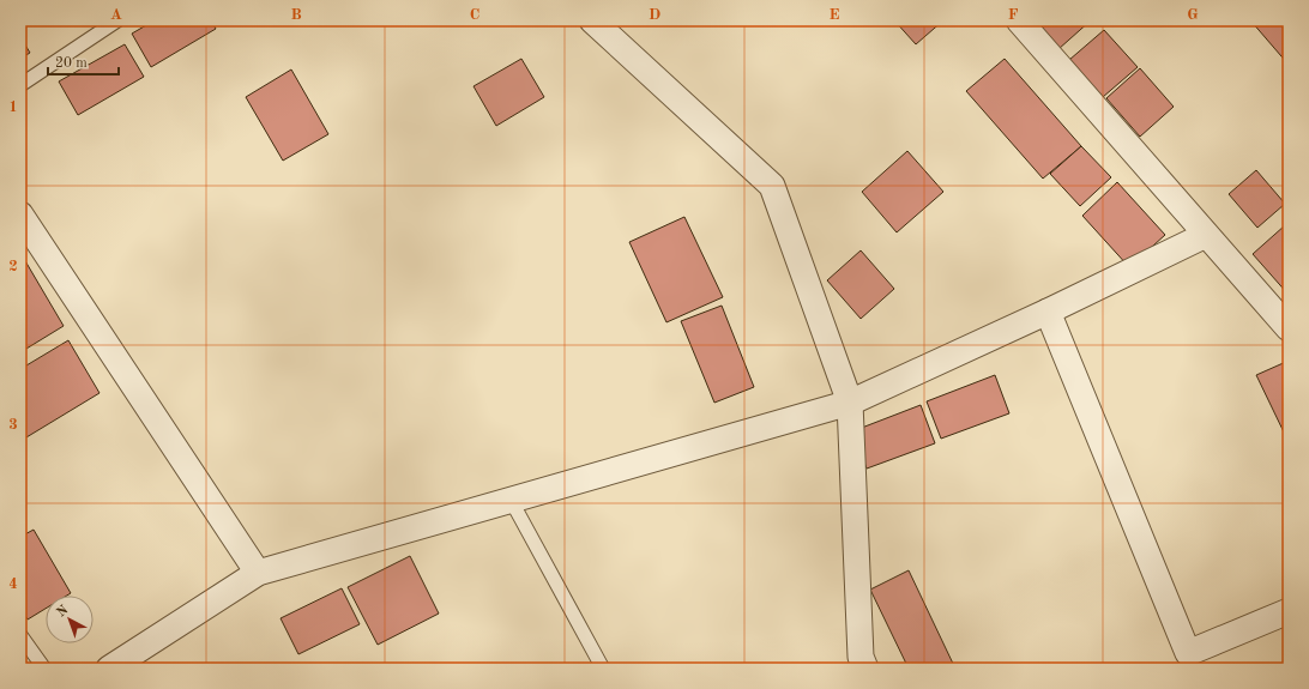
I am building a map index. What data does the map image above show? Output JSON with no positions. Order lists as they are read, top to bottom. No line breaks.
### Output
{"scale_bar":"20 m","north":"top left","grid":{"columns":["A","B","C","D","E","F","G"],"rows":["1","2","3","4"]}}
